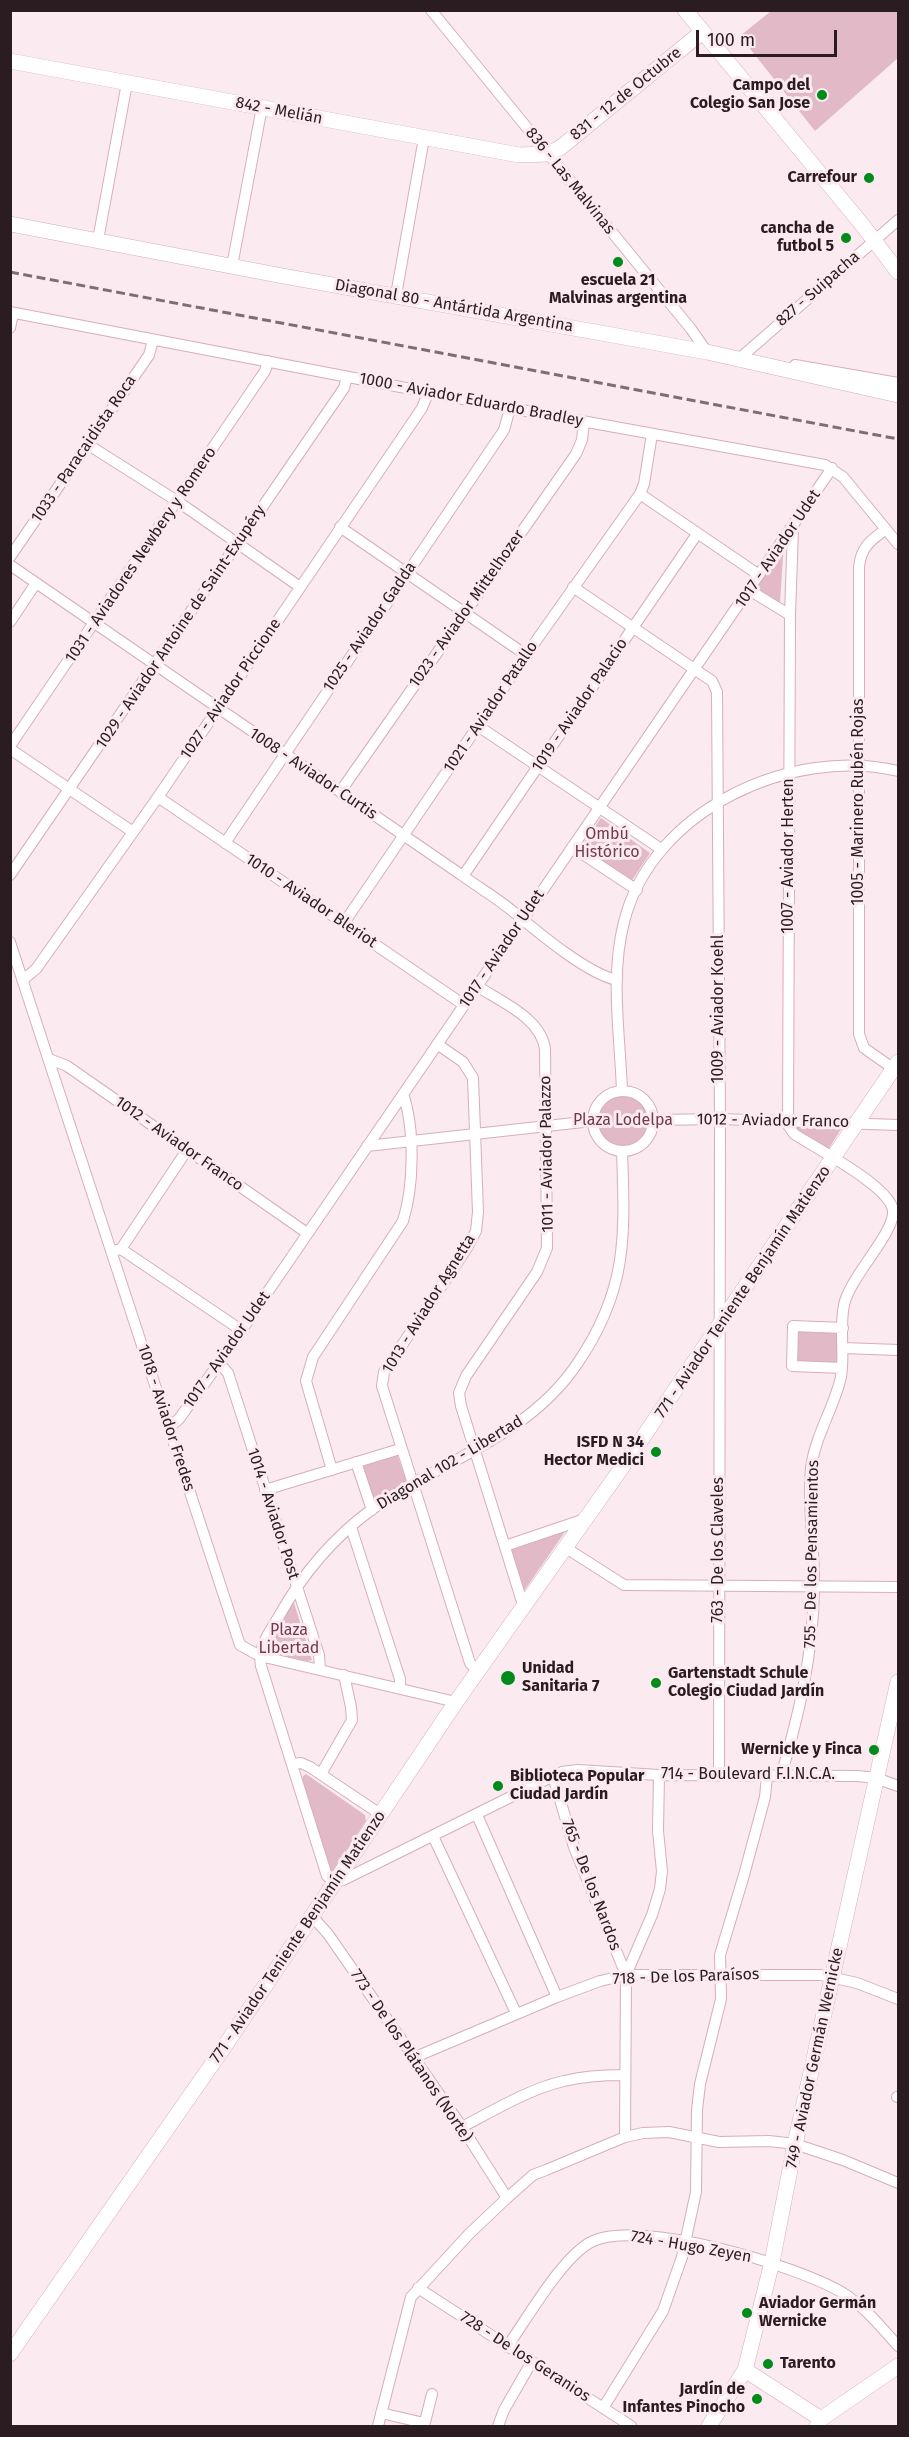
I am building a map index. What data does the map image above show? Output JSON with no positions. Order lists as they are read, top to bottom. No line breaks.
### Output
{"streets":{"street":["831 - 12 de Octubre","842 - Melián","836 - Las Malvinas","827 - Suipacha","Diagonal 80 - Antártida Argentina","1000 - Aviador Eduardo Bradley","1033 - Paracaidista Roca","1017 - Aviador Udet","1031 - Aviadores Newbery y Romero","1023 - Aviador Mittelhozer","1029 - Aviador Antoine de Saint-Exupéry","1025 - Aviador Gadda","1027 - Aviador Piccione","1019 - Aviador Palacio","1021 - Aviador Patallo","1008 - Aviador Curtis","1005 - Marinero Rubén Rojas","1007 - Aviador Herten","1010 - Aviador Bleriot","1009 - Aviador Koehl","1012 - Aviador Franco","1011 - Aviador Palazzo","771 - Aviador Teniente Benjamín Matienzo","1013 - Aviador Agnetta","1018 - Aviador Fredes","Diagonal 102 - Libertad","1014 - Aviador Post","763 - De los Claveles","755 - De los Pensamientos","714 - Boulevard F.I.N.C.A.","765 - De los Nardos","718 - De los Paraísos","773 - De los Plátanos (Norte)","749 - Aviador Germán Wernicke","724 - Hugo Zeyen","728 - De los Geranios"]},"crossings":[["831 - 12 de Octubre","842 - Melián"],["831 - 12 de Octubre","836 - Las Malvinas"],["842 - Melián","836 - Las Malvinas"],["836 - Las Malvinas","Diagonal 80 - Antártida Argentina"],["827 - Suipacha","Diagonal 80 - Antártida Argentina"],["1000 - Aviador Eduardo Bradley","1033 - Paracaidista Roca"],["1000 - Aviador Eduardo Bradley","1017 - Aviador Udet"],["1000 - Aviador Eduardo Bradley","1031 - Aviadores Newbery y Romero"],["1000 - Aviador Eduardo Bradley","1023 - Aviador Mittelhozer"],["1000 - Aviador Eduardo Bradley","1029 - Aviador Antoine de Saint-Exupéry"],["1000 - Aviador Eduardo Bradley","1025 - Aviador Gadda"],["1000 - Aviador Eduardo Bradley","1027 - Aviador Piccione"],["1017 - Aviador Udet","1008 - Aviador Curtis"],["1017 - Aviador Udet","1007 - Aviador Herten"],["1017 - Aviador Udet","1010 - Aviador Bleriot"],["1017 - Aviador Udet","1009 - Aviador Koehl"],["1017 - Aviador Udet","1012 - Aviador Franco"],["1017 - Aviador Udet","1011 - Aviador Palazzo"],["1017 - Aviador Udet","1013 - Aviador Agnetta"],["1017 - Aviador Udet","1018 - Aviador Fredes"],["1017 - Aviador Udet","1014 - Aviador Post"],["1031 - Aviadores Newbery y Romero","1008 - Aviador Curtis"],["1023 - Aviador Mittelhozer","1008 - Aviador Curtis"],["1029 - Aviador Antoine de Saint-Exupéry","1008 - Aviador Curtis"],["1025 - Aviador Gadda","1008 - Aviador Curtis"],["1025 - Aviador Gadda","1010 - Aviador Bleriot"],["1027 - Aviador Piccione","1008 - Aviador Curtis"],["1027 - Aviador Piccione","1010 - Aviador Bleriot"],["1027 - Aviador Piccione","1018 - Aviador Fredes"],["1019 - Aviador Palacio","1008 - Aviador Curtis"],["1021 - Aviador Patallo","1008 - Aviador Curtis"],["1021 - Aviador Patallo","1010 - Aviador Bleriot"],["1005 - Marinero Rubén Rojas","771 - Aviador Teniente Benjamín Matienzo"],["1007 - Aviador Herten","1012 - Aviador Franco"],["1009 - Aviador Koehl","1012 - Aviador Franco"],["1009 - Aviador Koehl","771 - Aviador Teniente Benjamín Matienzo"],["1009 - Aviador Koehl","763 - De los Claveles"],["1012 - Aviador Franco","771 - Aviador Teniente Benjamín Matienzo"],["1012 - Aviador Franco","1018 - Aviador Fredes"],["1012 - Aviador Franco","Diagonal 102 - Libertad"],["1011 - Aviador Palazzo","771 - Aviador Teniente Benjamín Matienzo"],["1011 - Aviador Palazzo","Diagonal 102 - Libertad"],["771 - Aviador Teniente Benjamín Matienzo","1013 - Aviador Agnetta"],["771 - Aviador Teniente Benjamín Matienzo","763 - De los Claveles"],["771 - Aviador Teniente Benjamín Matienzo","755 - De los Pensamientos"],["771 - Aviador Teniente Benjamín Matienzo","714 - Boulevard F.I.N.C.A."],["771 - Aviador Teniente Benjamín Matienzo","773 - De los Plátanos (Norte)"],["1013 - Aviador Agnetta","Diagonal 102 - Libertad"],["1018 - Aviador Fredes","Diagonal 102 - Libertad"],["Diagonal 102 - Libertad","1014 - Aviador Post"],["763 - De los Claveles","714 - Boulevard F.I.N.C.A."],["755 - De los Pensamientos","714 - Boulevard F.I.N.C.A."],["714 - Boulevard F.I.N.C.A.","765 - De los Nardos"],["714 - Boulevard F.I.N.C.A.","749 - Aviador Germán Wernicke"],["765 - De los Nardos","718 - De los Paraísos"],["718 - De los Paraísos","773 - De los Plátanos (Norte)"],["718 - De los Paraísos","749 - Aviador Germán Wernicke"],["749 - Aviador Germán Wernicke","724 - Hugo Zeyen"],["724 - Hugo Zeyen","728 - De los Geranios"]],"parks":["Ombú Histórico","Plaza Lodelpa","Plaza Libertad"],"places":["Campo del Colegio San Jose","Carrefour","cancha de futbol 5","escuela 21 Malvinas argentina","ISFD N 34 Hector Medici","Unidad Sanitaria 7","Gartenstadt Schule Colegio Ciudad Jardín","Wernicke y Finca","Biblioteca Popular Ciudad Jardín","Aviador Germán Wernicke","Tarento","Jardín de Infantes Pinocho"],"scale_bar":"100 m"}
